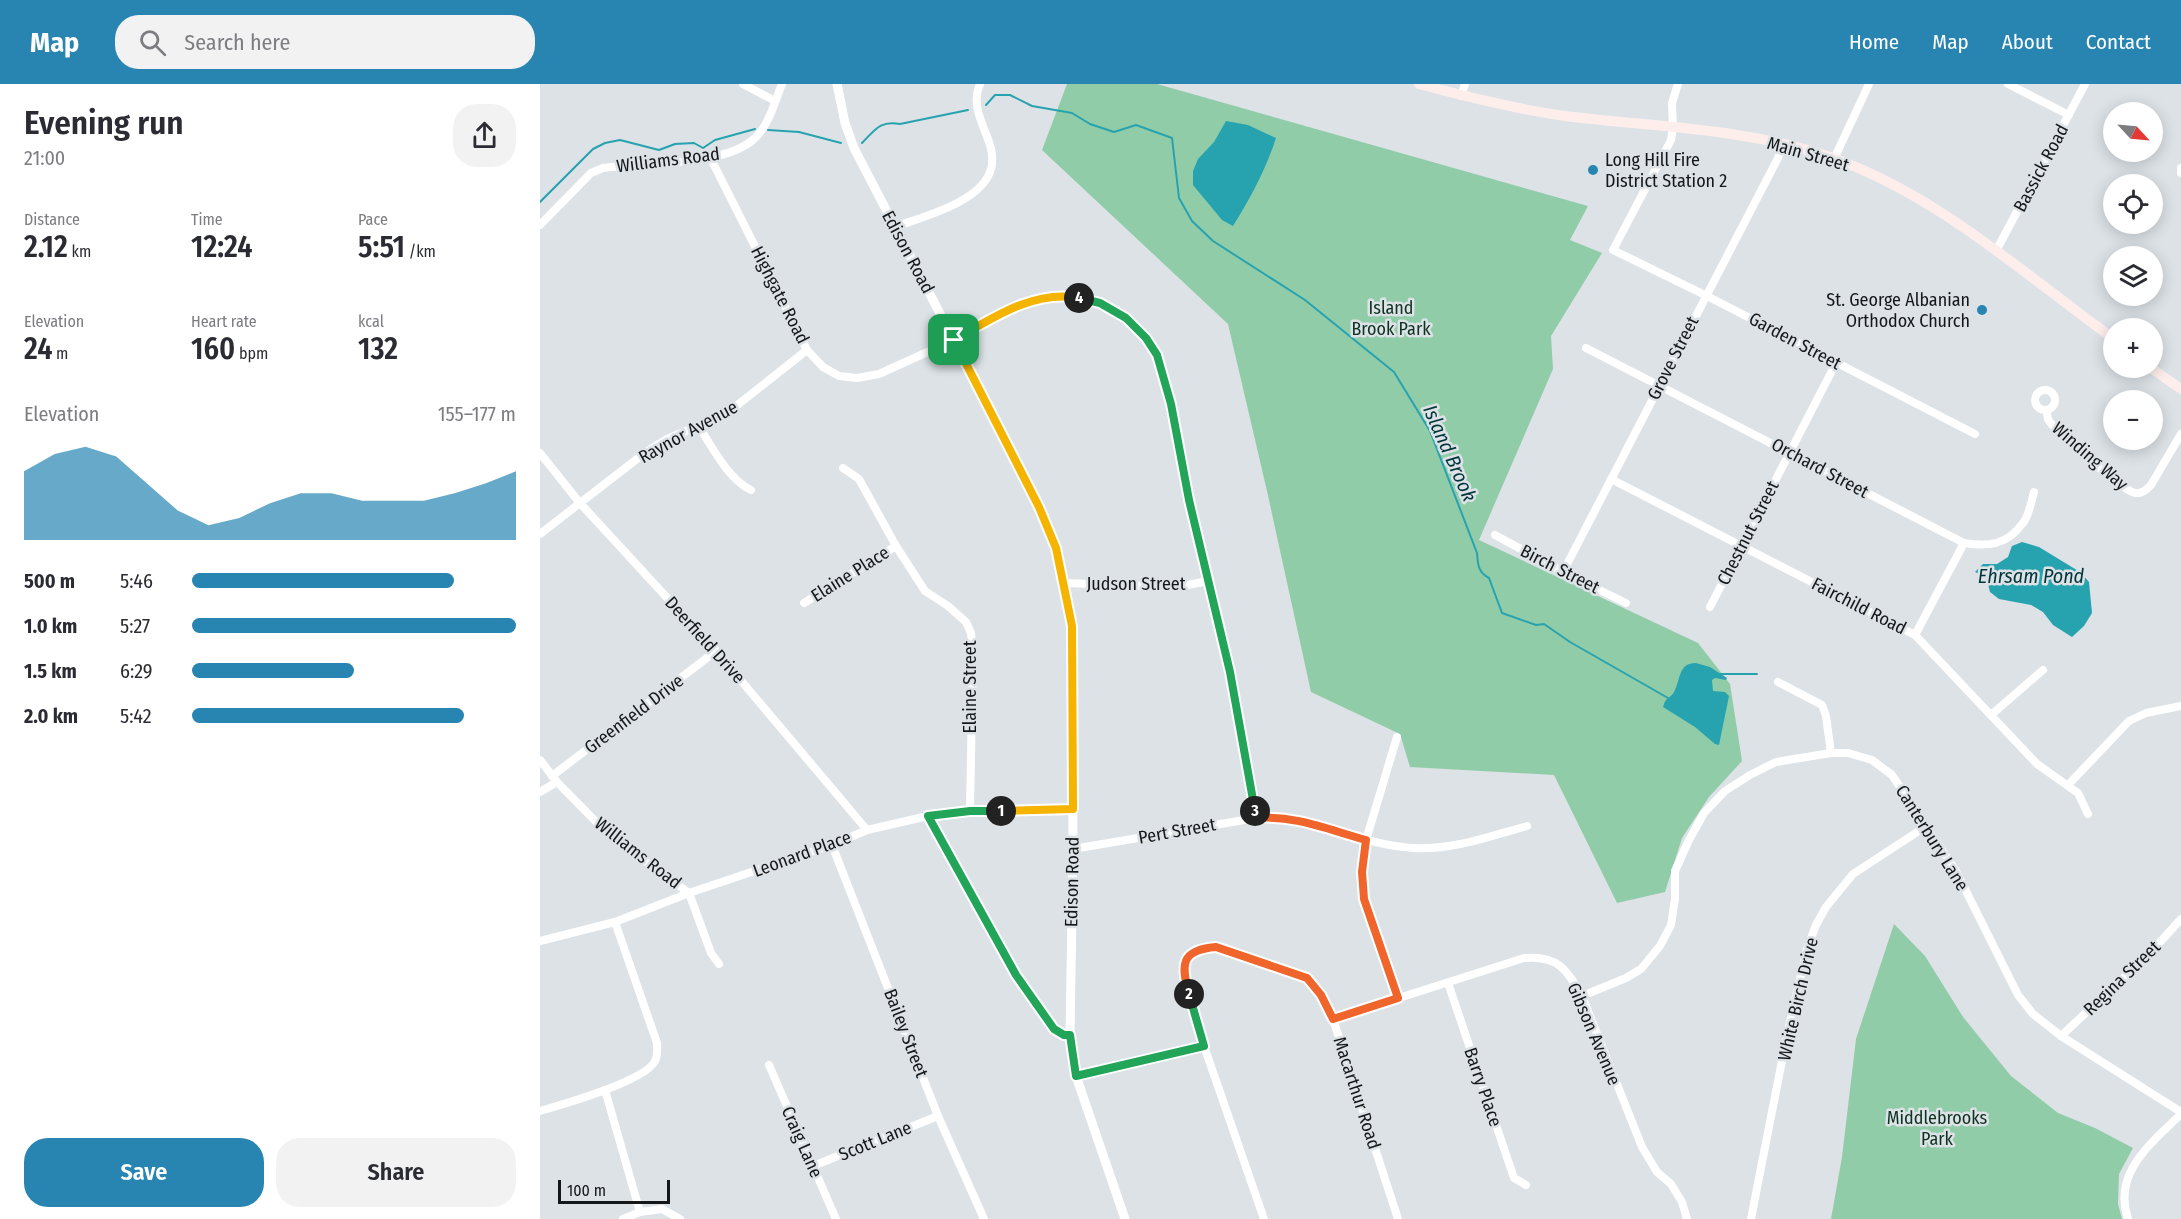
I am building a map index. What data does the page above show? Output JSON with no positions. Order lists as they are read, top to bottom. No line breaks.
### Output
{"streets":{"main road":["Main Street"],"street":["Williams Road","Bassick Road","Edison Road","Highgate Road","Garden Street","Grove Street","Raynor Avenue","Winding Way","Orchard Street","Chestnut Street","Birch Street","Elaine Place","Judson Street","Fairchild Road","Deerfield Drive","Elaine Street","Greenfield Drive","Pert Street","Canterbury Lane","Leonard Place","Regina Street","White Birch Drive","Bailey Street","Gibson Avenue","Barry Place","Macarthur Road","Scott Lane","Craig Lane"]},"crossings":[["Main Street","Bassick Road"],["Main Street","Garden Street"],["Main Street","Grove Street"],["Williams Road","Highgate Road"],["Williams Road","Greenfield Drive"],["Williams Road","Leonard Place"],["Edison Road","Highgate Road"],["Edison Road","Judson Street"],["Edison Road","Pert Street"],["Edison Road","Leonard Place"],["Highgate Road","Raynor Avenue"],["Highgate Road","Judson Street"],["Highgate Road","Pert Street"],["Garden Street","Grove Street"],["Garden Street","Chestnut Street"],["Grove Street","Orchard Street"],["Grove Street","Birch Street"],["Grove Street","Fairchild Road"],["Raynor Avenue","Deerfield Drive"],["Orchard Street","Chestnut Street"],["Chestnut Street","Fairchild Road"],["Elaine Place","Elaine Street"],["Deerfield Drive","Greenfield Drive"],["Deerfield Drive","Leonard Place"],["Elaine Street","Leonard Place"],["Canterbury Lane","Regina Street"],["Canterbury Lane","White Birch Drive"],["Canterbury Lane","Gibson Avenue"],["Leonard Place","Bailey Street"],["Bailey Street","Scott Lane"],["Gibson Avenue","Barry Place"],["Gibson Avenue","Macarthur Road"],["Scott Lane","Craig Lane"]],"water":["Island Brook","Ehrsam Pond"],"parks":["Island Brook Park","Middlebrooks Park"],"places":["Long Hill Fire District Station 2","St. George Albanian Orthodox Church"],"scale_bar":"100 m","north":"bottom right","page":{"header":"Map","search":"Search here","nav":["Home","Map","About","Contact"],"heading":["Evening run","21:00"],"map_buttons":["+","−"],"stats":[["Distance","2.12 km"],["Time","12:24"],["Pace","5:51 /km"],["Elevation","24 m"],["Heart rate","160 bpm"],["kcal","132"]],"pins":["4","1","3","2"],"chart":["Elevation","155–177 m"],"list":[{"name":"500 m","note":"5:46"},{"name":"1.0 km","note":"5:27"},{"name":"1.5 km","note":"6:29"},{"name":"2.0 km","note":"5:42"}],"buttons":["Save","Share"],"scale":"100 m"}}
